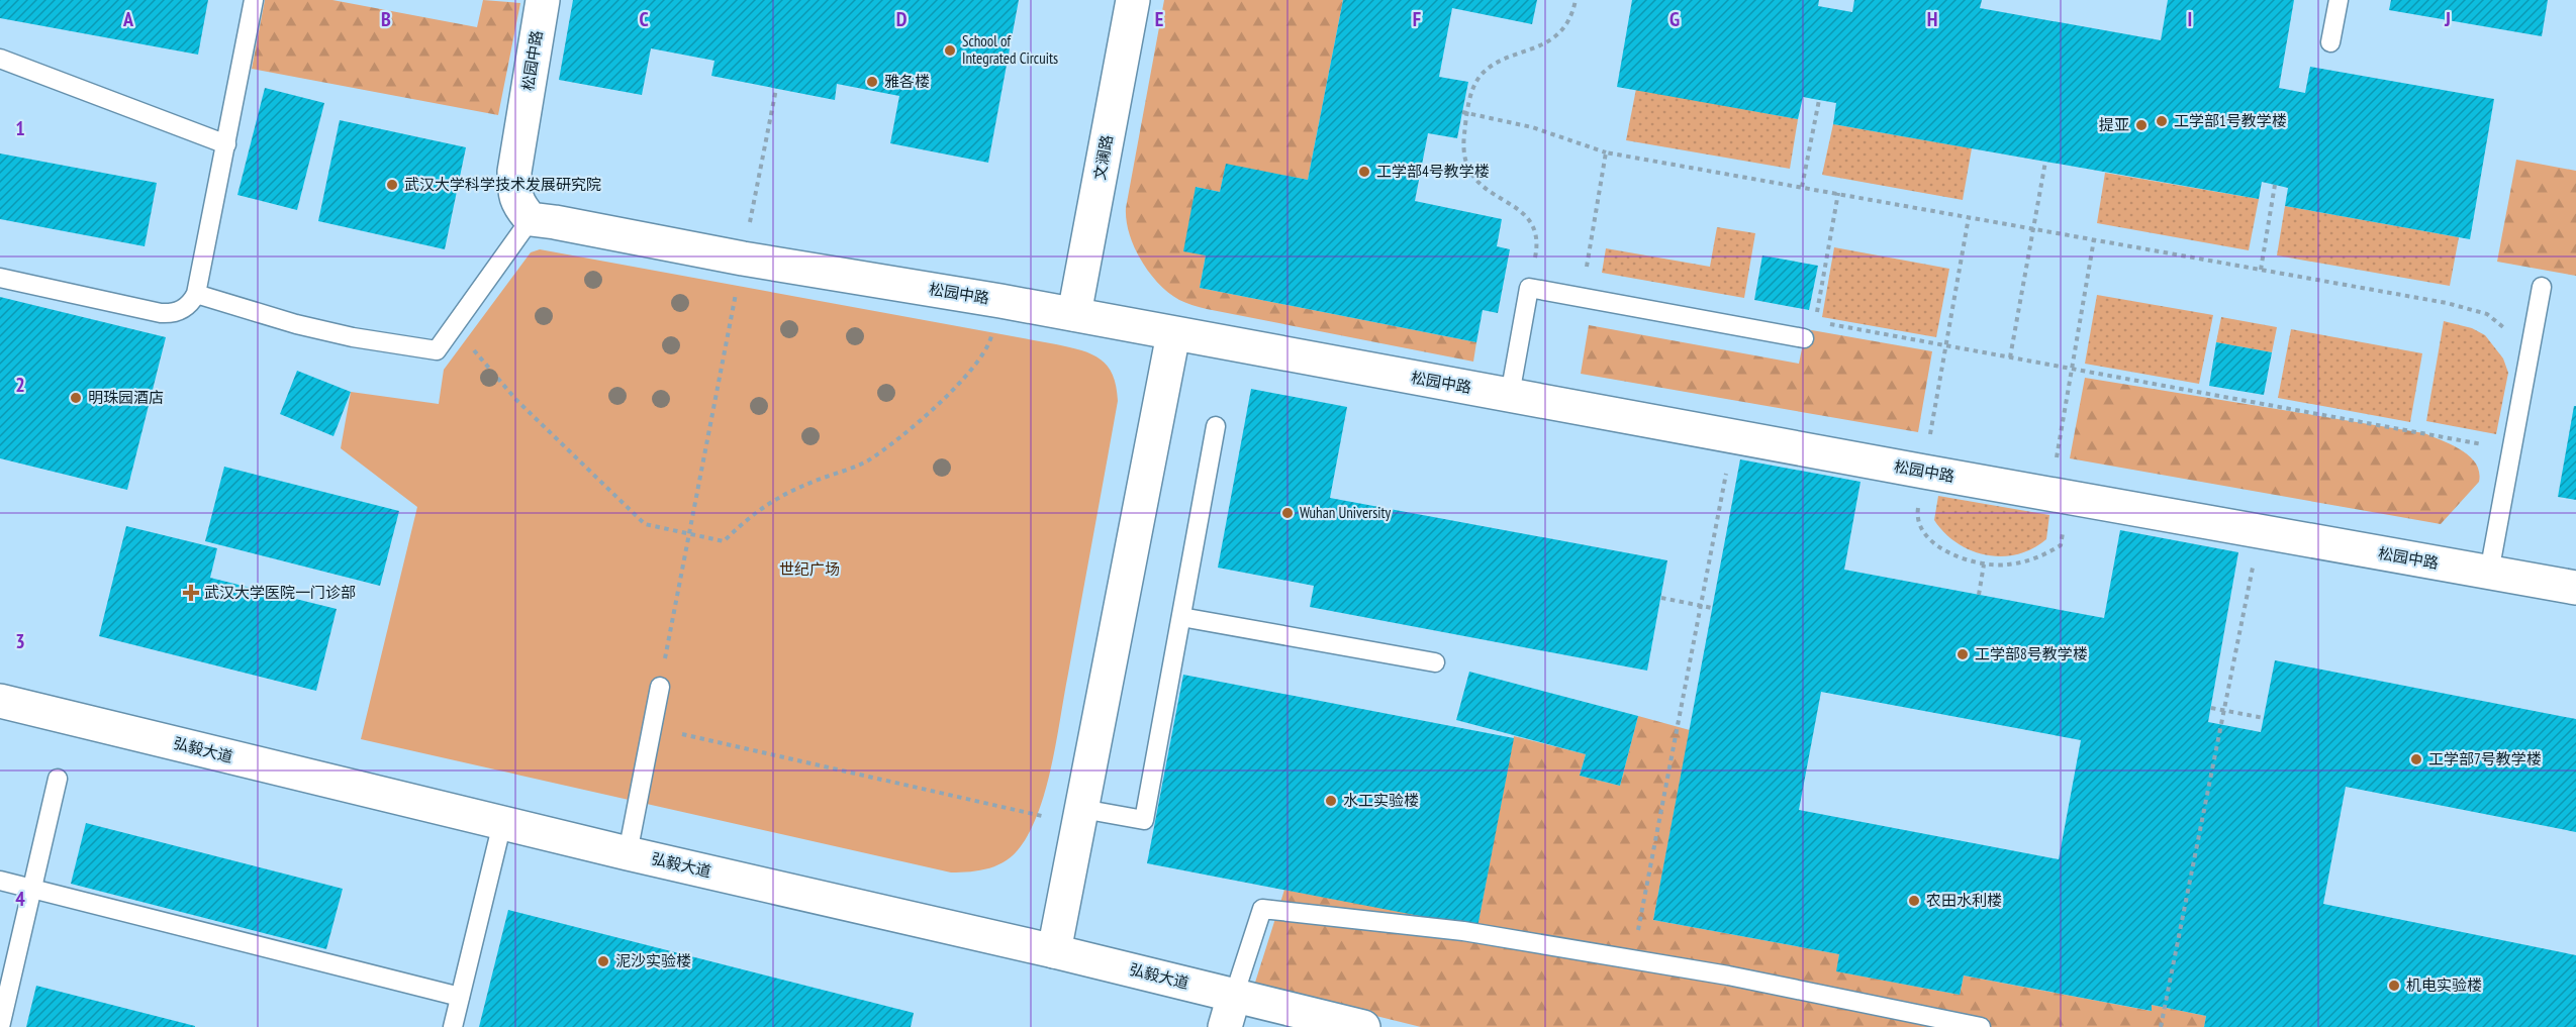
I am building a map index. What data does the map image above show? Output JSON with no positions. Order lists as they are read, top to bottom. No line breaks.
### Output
{"streets":{"street":["松园中路","文澜路","弘毅大道"]},"crossings":[["松园中路","文澜路"]],"parks":["世纪广场"],"places":{"other":["School of Integrated Circuits","雅各楼","工学部1号教学楼","提亚","工学部4号教学楼","武汉大学科学技术发展研究院","明珠园酒店","Wuhan University","工学部8号教学楼","工学部7号教学楼","水工实验楼","农田水利楼","泥沙实验楼","机电实验楼"],"health":["武汉大学医院一门诊部"]},"grid":{"columns":["A","B","C","D","E","F","G","H","I","J"],"rows":["1","2","3","4"]}}
